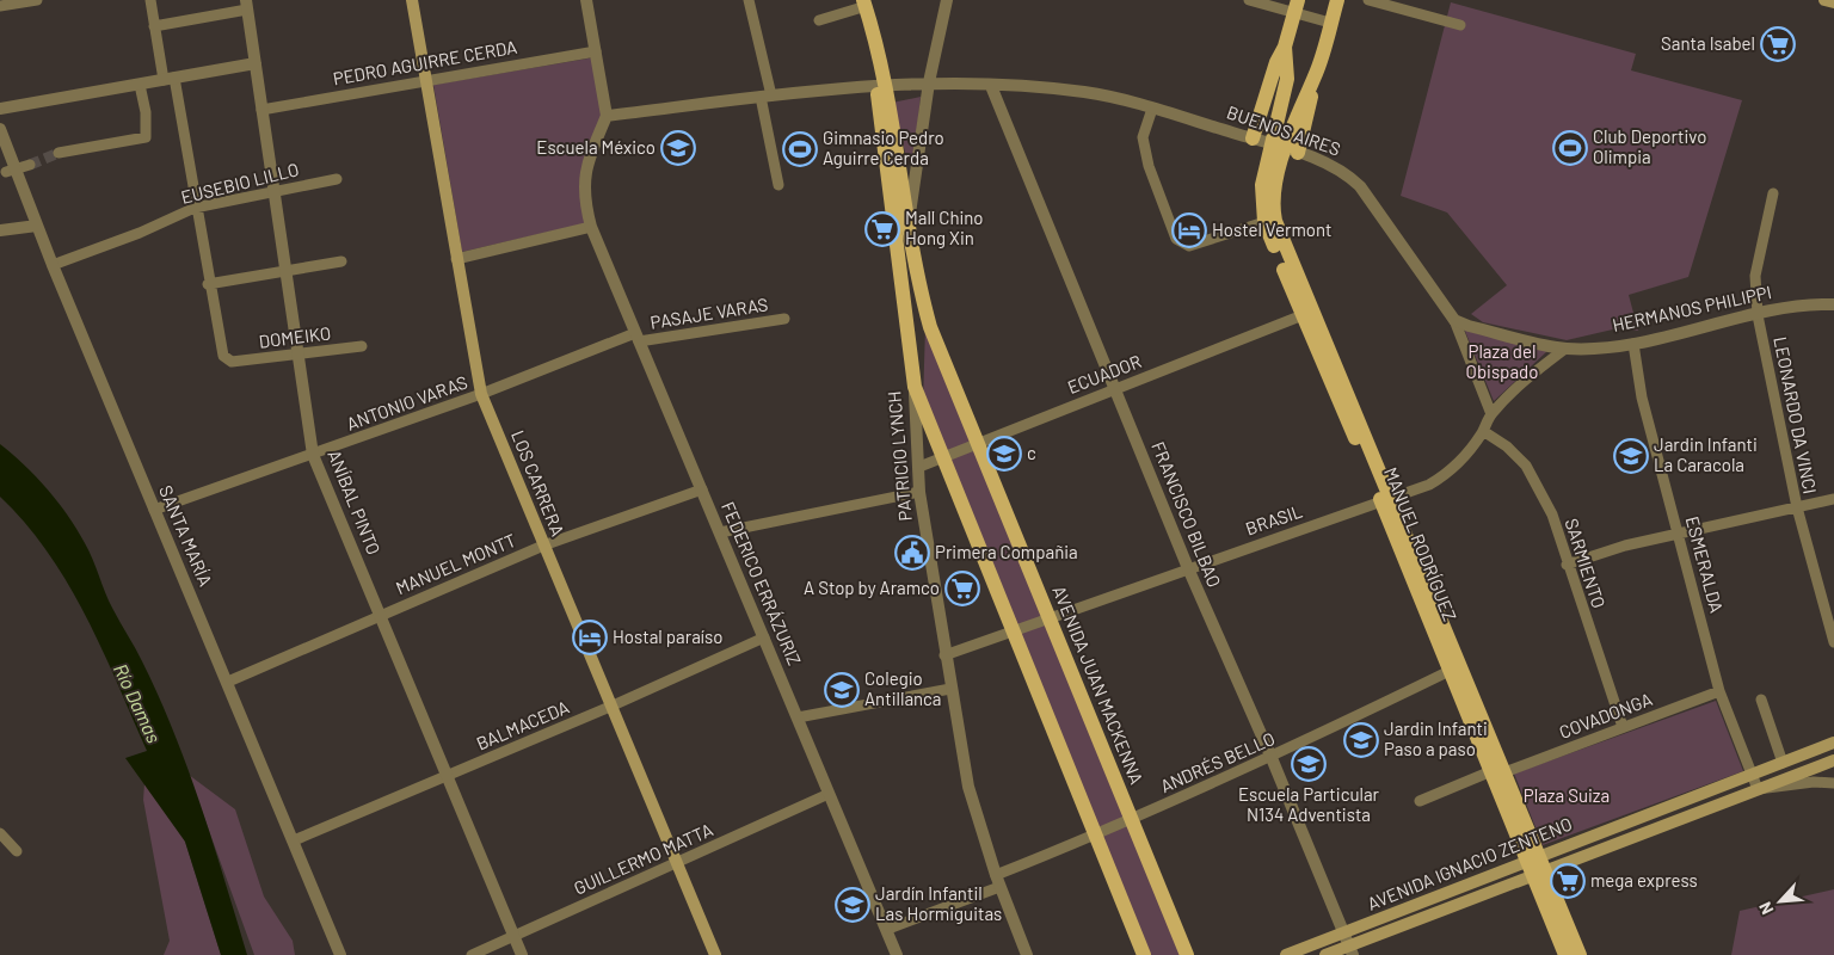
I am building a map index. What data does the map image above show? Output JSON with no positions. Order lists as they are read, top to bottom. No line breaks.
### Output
{"streets":{"main road":["PATRICIO LYNCH","LOS CARRERA","MANUEL RODRÍGUEZ","AVENIDA JUAN MACKENNA","AVENIDA IGNACIO ZENTENO"],"street":["PEDRO AGUIRRE CERDA","BUENOS AIRES","EUSEBIO LILLO","HERMANOS PHILIPPI","PASAJE VARAS","DOMEIKO","ECUADOR","ANTONIO VARAS","LEONARDO DA VINCI","ANÍBAL PINTO","FRANCISCO BILBAO","BRASIL","SANTA MARÍA","SARMIENTO","MANUEL MONTT","ESMERALDA","FEDERICO ERRÁZURIZ","COVADONGA","BALMACEDA","ANDRÉS BELLO","GUILLERMO MATTA"]},"crossings":[["PEDRO AGUIRRE CERDA","LOS CARRERA"],["PEDRO AGUIRRE CERDA","ANÍBAL PINTO"],["BUENOS AIRES","HERMANOS PHILIPPI"],["BUENOS AIRES","PATRICIO LYNCH"],["BUENOS AIRES","FRANCISCO BILBAO"],["BUENOS AIRES","BRASIL"],["BUENOS AIRES","MANUEL RODRÍGUEZ"],["BUENOS AIRES","AVENIDA JUAN MACKENNA"],["EUSEBIO LILLO","ANÍBAL PINTO"],["EUSEBIO LILLO","SANTA MARÍA"],["HERMANOS PHILIPPI","LEONARDO DA VINCI"],["HERMANOS PHILIPPI","BRASIL"],["HERMANOS PHILIPPI","ESMERALDA"],["PASAJE VARAS","ANTONIO VARAS"],["PASAJE VARAS","FEDERICO ERRÁZURIZ"],["DOMEIKO","ANÍBAL PINTO"],["ECUADOR","PATRICIO LYNCH"],["ECUADOR","FRANCISCO BILBAO"],["ECUADOR","MANUEL RODRÍGUEZ"],["ECUADOR","AVENIDA JUAN MACKENNA"],["ANTONIO VARAS","LOS CARRERA"],["ANTONIO VARAS","ANÍBAL PINTO"],["ANTONIO VARAS","SANTA MARÍA"],["ANTONIO VARAS","FEDERICO ERRÁZURIZ"],["PATRICIO LYNCH","BRASIL"],["PATRICIO LYNCH","AVENIDA JUAN MACKENNA"],["PATRICIO LYNCH","ANDRÉS BELLO"],["LOS CARRERA","MANUEL MONTT"],["LOS CARRERA","BALMACEDA"],["LOS CARRERA","GUILLERMO MATTA"],["ANÍBAL PINTO","MANUEL MONTT"],["ANÍBAL PINTO","BALMACEDA"],["ANÍBAL PINTO","GUILLERMO MATTA"],["FRANCISCO BILBAO","BRASIL"],["FRANCISCO BILBAO","ANDRÉS BELLO"],["FRANCISCO BILBAO","AVENIDA IGNACIO ZENTENO"],["BRASIL","MANUEL RODRÍGUEZ"],["BRASIL","SARMIENTO"],["BRASIL","AVENIDA JUAN MACKENNA"],["SANTA MARÍA","MANUEL MONTT"],["SANTA MARÍA","BALMACEDA"],["MANUEL RODRÍGUEZ","COVADONGA"],["MANUEL RODRÍGUEZ","ANDRÉS BELLO"],["MANUEL RODRÍGUEZ","AVENIDA IGNACIO ZENTENO"],["SARMIENTO","COVADONGA"],["MANUEL MONTT","FEDERICO ERRÁZURIZ"],["ESMERALDA","COVADONGA"],["ESMERALDA","AVENIDA IGNACIO ZENTENO"],["FEDERICO ERRÁZURIZ","BALMACEDA"],["FEDERICO ERRÁZURIZ","ANDRÉS BELLO"],["FEDERICO ERRÁZURIZ","GUILLERMO MATTA"],["AVENIDA JUAN MACKENNA","ANDRÉS BELLO"]],"water":["Río Damas"],"parks":["Plaza del Obispado","Plaza Suiza"],"places":{"supermarket":["Santa Isabel","Mall Chino Hong Xin","A Stop by Aramco","mega express"],"school or university":["Escuela México","c","Jardin Infanti La Caracola","Colegio Antillanca","Jardin Infanti Paso a paso","Escuela Particular N134 Adventista","Jardín Infantil Las Hormiguitas"],"sports":["Club Deportivo Olimpia","Gimnasio Pedro Aguirre Cerda"],"hotel":["Hostel Vermont","Hostal paraíso"],"public building":["Primera Compañia"]},"north":"bottom left"}
